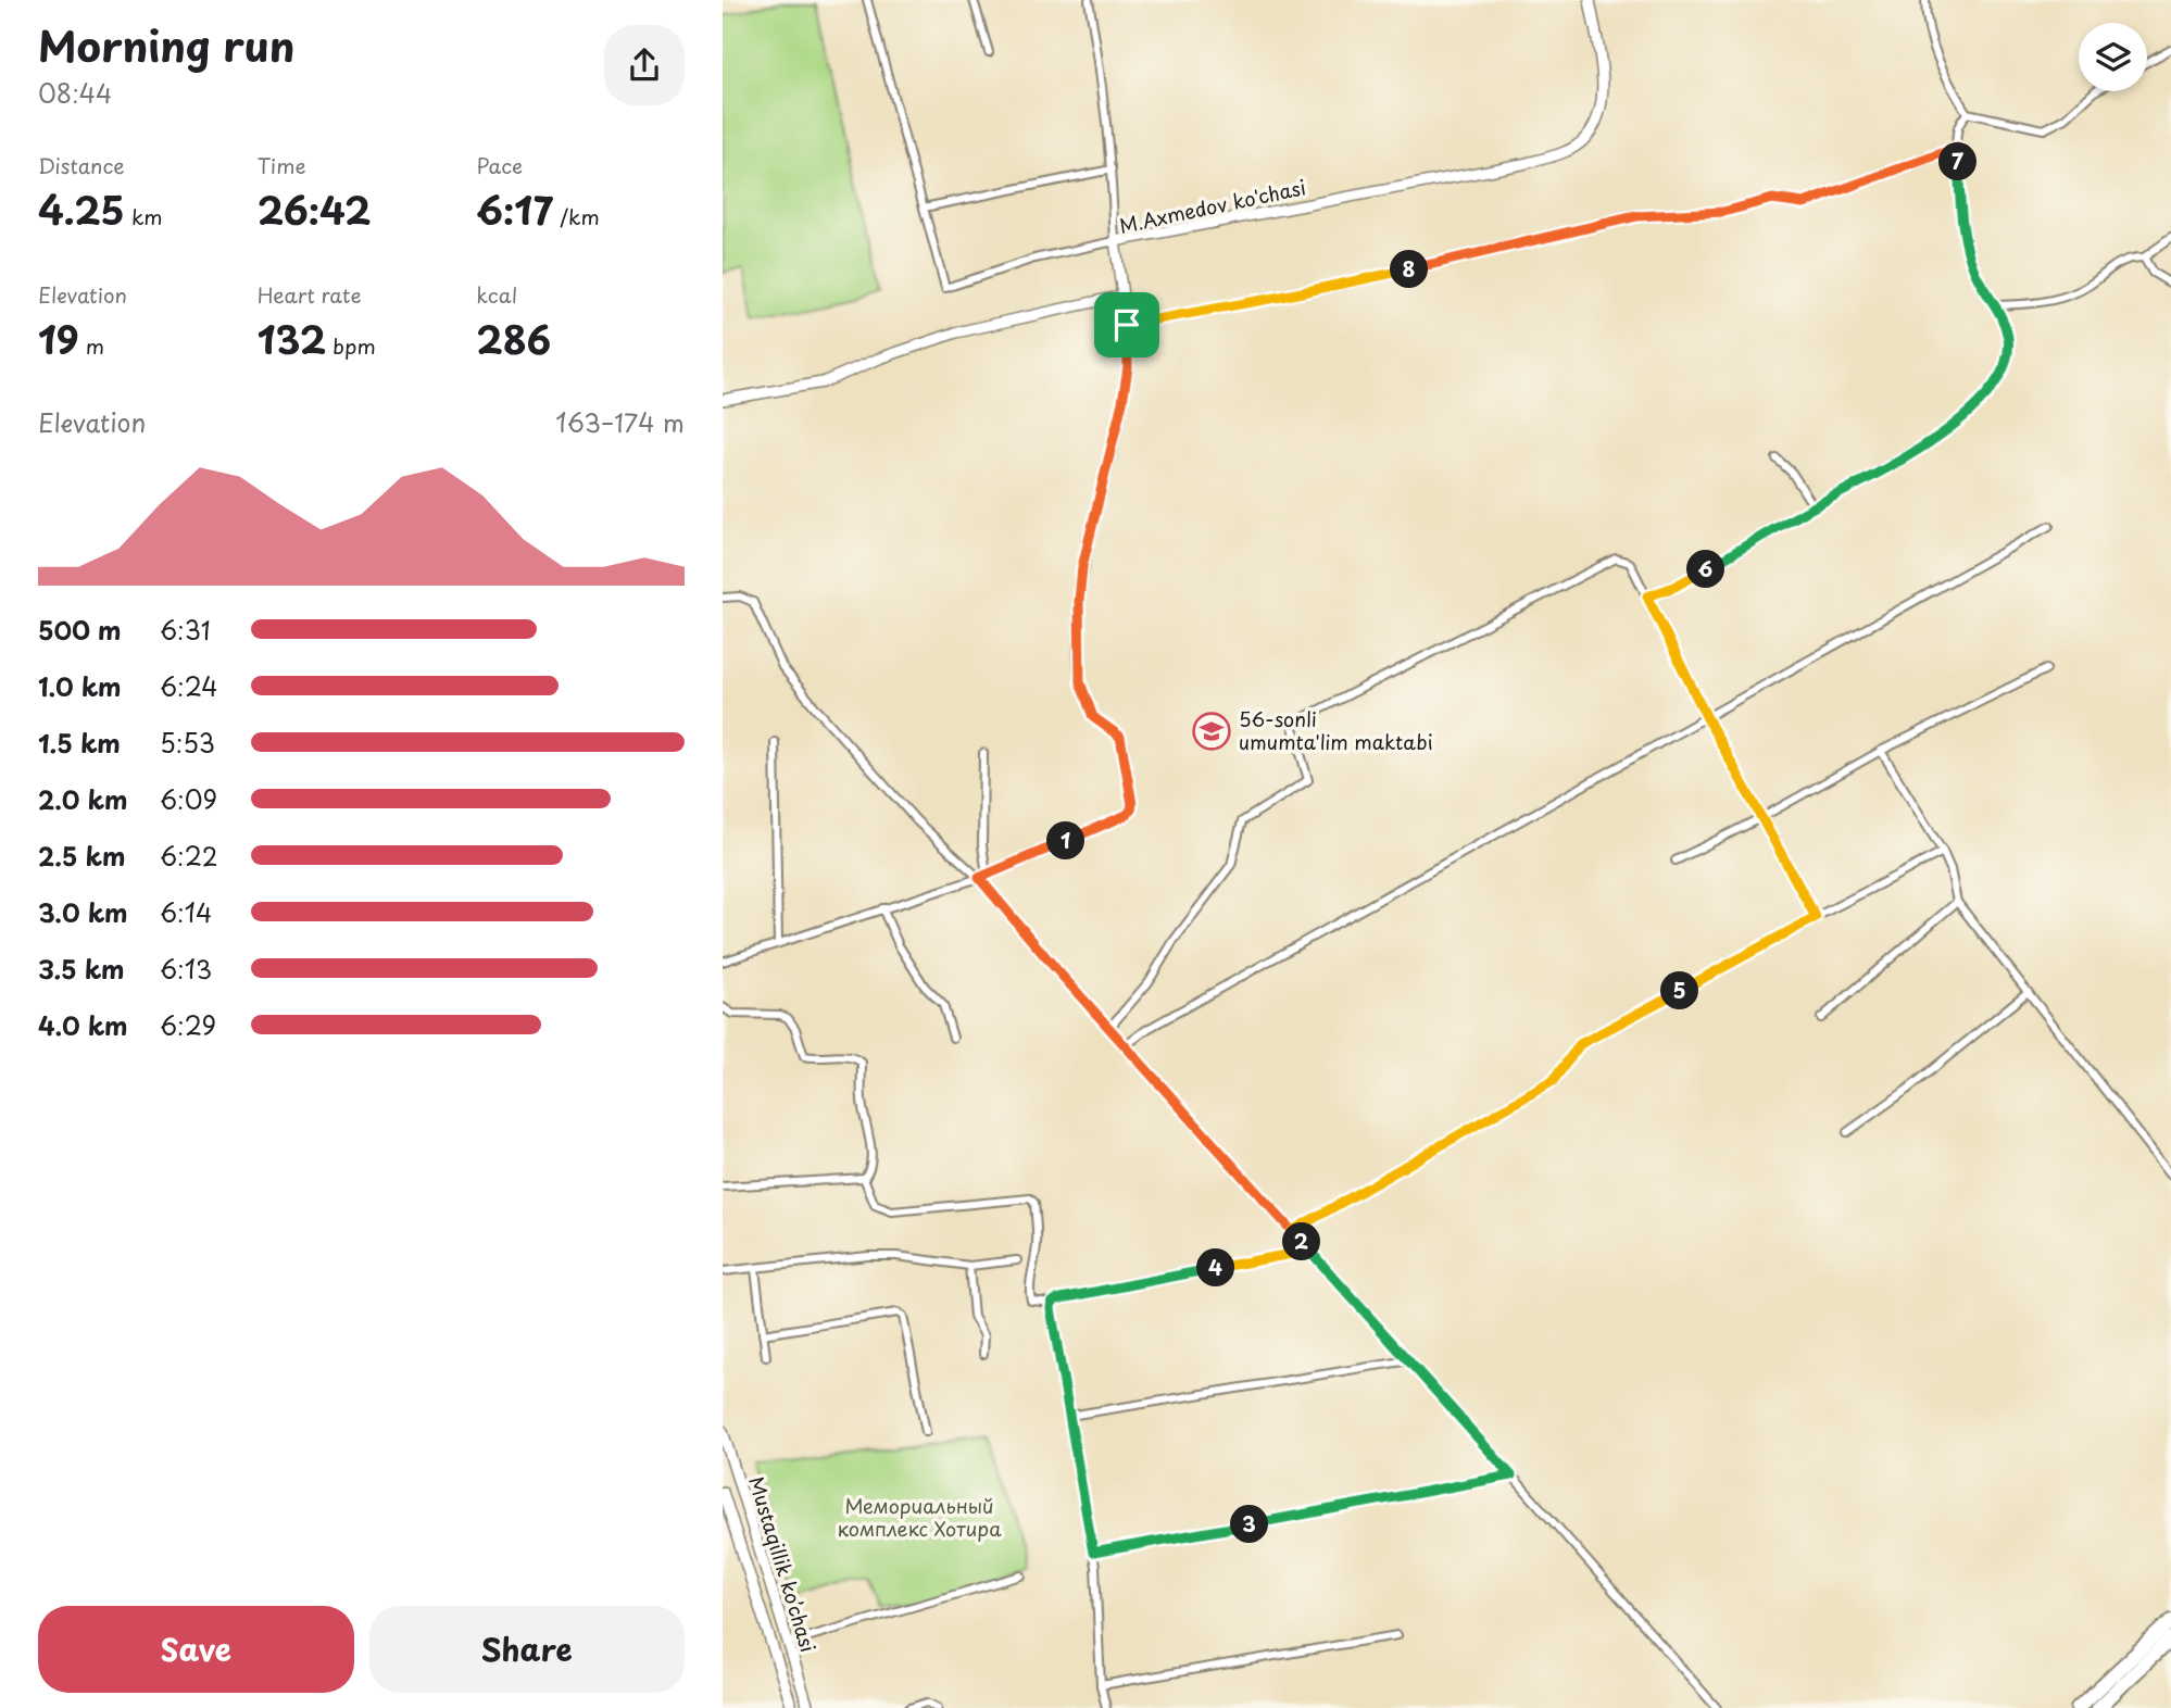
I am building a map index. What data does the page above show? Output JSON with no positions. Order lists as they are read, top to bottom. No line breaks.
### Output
{"streets":{"main road":["M.Axmedov ko'chasi","Mustaqillik ko’chasi"]},"parks":["Мемориальный комплекс Хотира"],"places":{"school or university":["56-sonli umumta'lim maktabi"]},"page":{"heading":["Morning run","08:44"],"stats":[["Distance","4.25 km"],["Time","26:42"],["Pace","6:17 /km"],["Elevation","19 m"],["Heart rate","132 bpm"],["kcal","286"]],"pins":["7","8","6","1","5","2","4","3"],"chart":["Elevation","163–174 m"],"list":[{"name":"500 m","note":"6:31"},{"name":"1.0 km","note":"6:24"},{"name":"1.5 km","note":"5:53"},{"name":"2.0 km","note":"6:09"},{"name":"2.5 km","note":"6:22"},{"name":"3.0 km","note":"6:14"},{"name":"3.5 km","note":"6:13"},{"name":"4.0 km","note":"6:29"}],"buttons":["Save","Share"]}}
